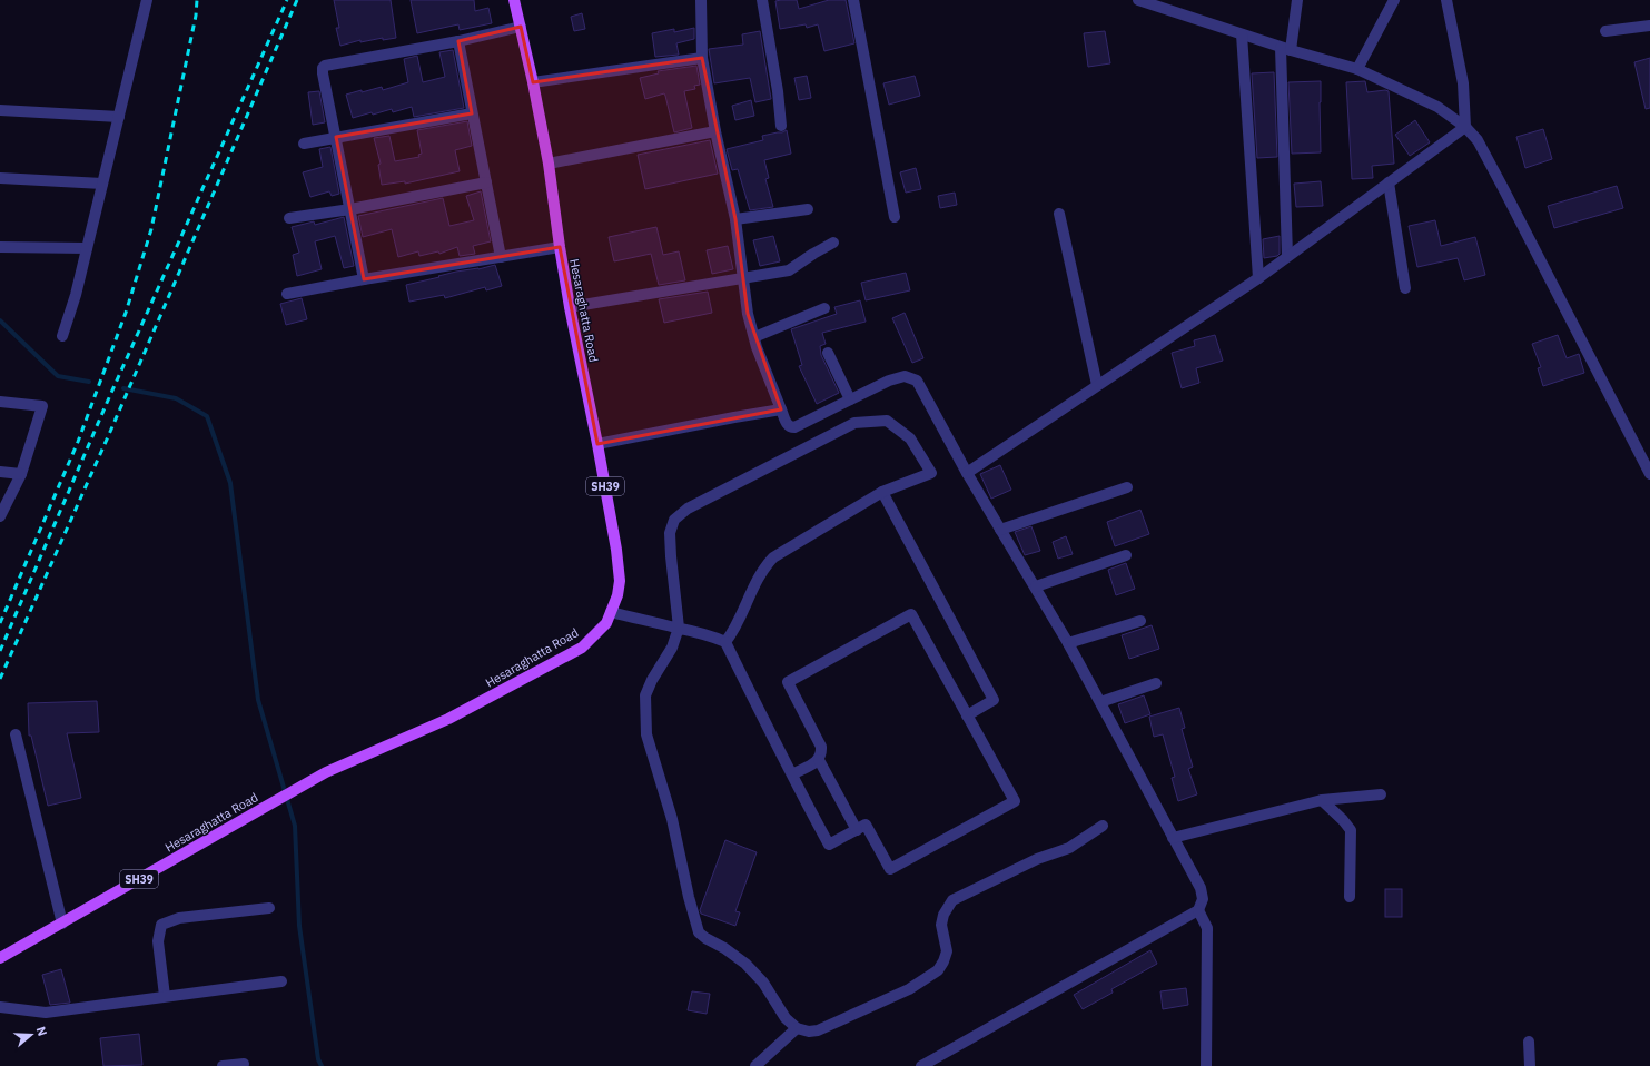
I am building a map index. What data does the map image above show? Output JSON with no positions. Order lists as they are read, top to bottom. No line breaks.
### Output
{"streets":{"main road":["Hesaraghatta Road","SH39"]},"north":"right"}
